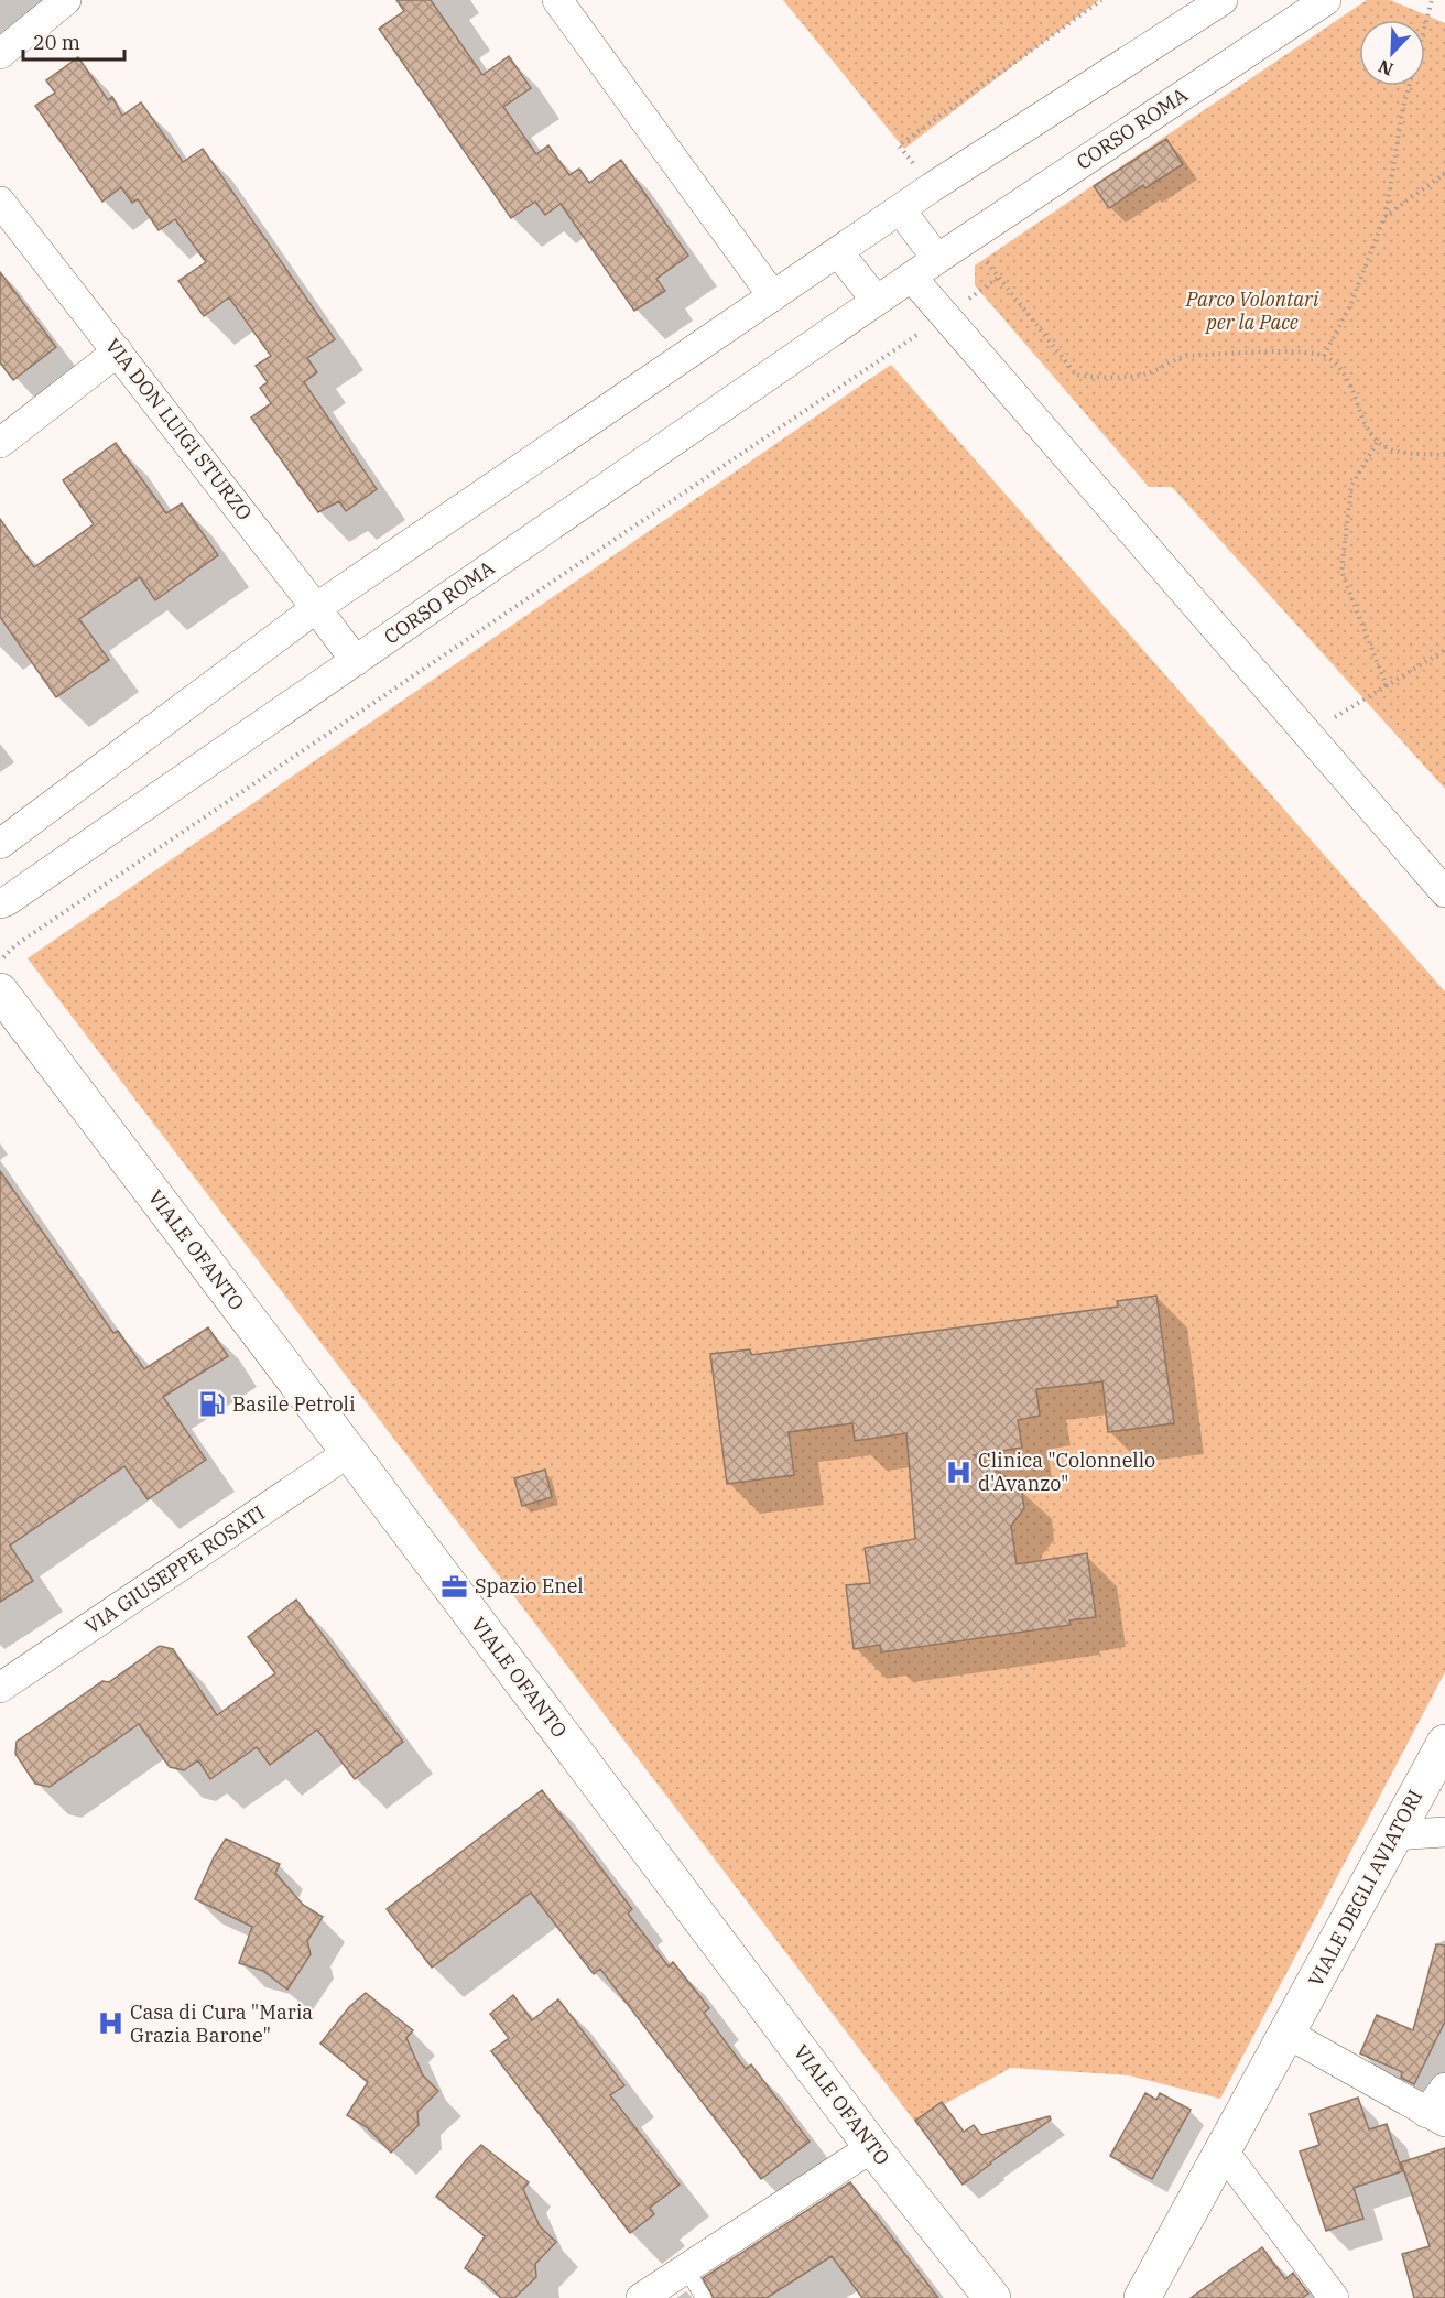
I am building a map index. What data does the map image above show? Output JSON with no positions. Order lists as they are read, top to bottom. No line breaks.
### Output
{"streets":{"main road":["VIALE OFANTO","VIALE DEGLI AVIATORI"],"street":["CORSO ROMA","VIA DON LUIGI STURZO","VIA GIUSEPPE ROSATI"]},"crossings":[["CORSO ROMA","VIA DON LUIGI STURZO"],["VIALE OFANTO","VIA GIUSEPPE ROSATI"]],"parks":["Parco Volontari per la Pace"],"places":{"fuel station":["Basile Petroli"],"hospital":["Clinica \"Colonnello d'Avanzo\"","Casa di Cura \"Maria Grazia Barone\""],"office":["Spazio Enel"]},"scale_bar":"20 m","north":"bottom left"}
